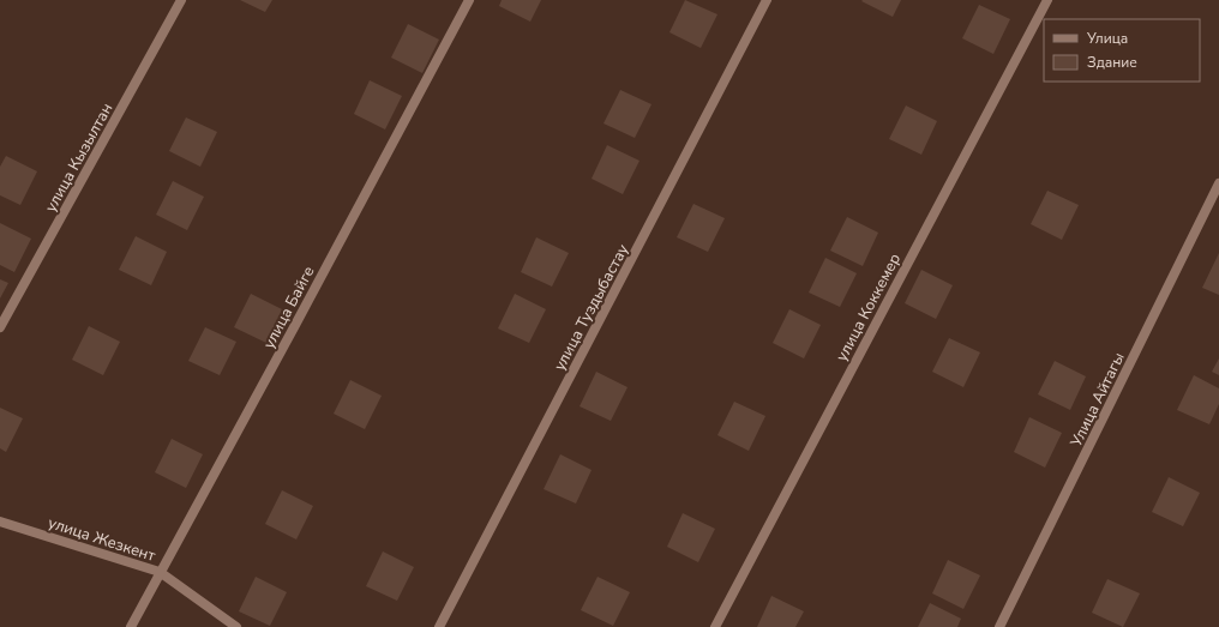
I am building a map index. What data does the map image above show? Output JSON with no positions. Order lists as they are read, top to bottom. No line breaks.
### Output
{"streets":{"street":["улица Кызылтан","улица Байге","улица Туздыбастау","улица Коккемер","Улица Айтагы","улица Жезкент"]},"crossings":[["улица Байге","улица Жезкент"]],"legend":["Улица","Здание"]}
